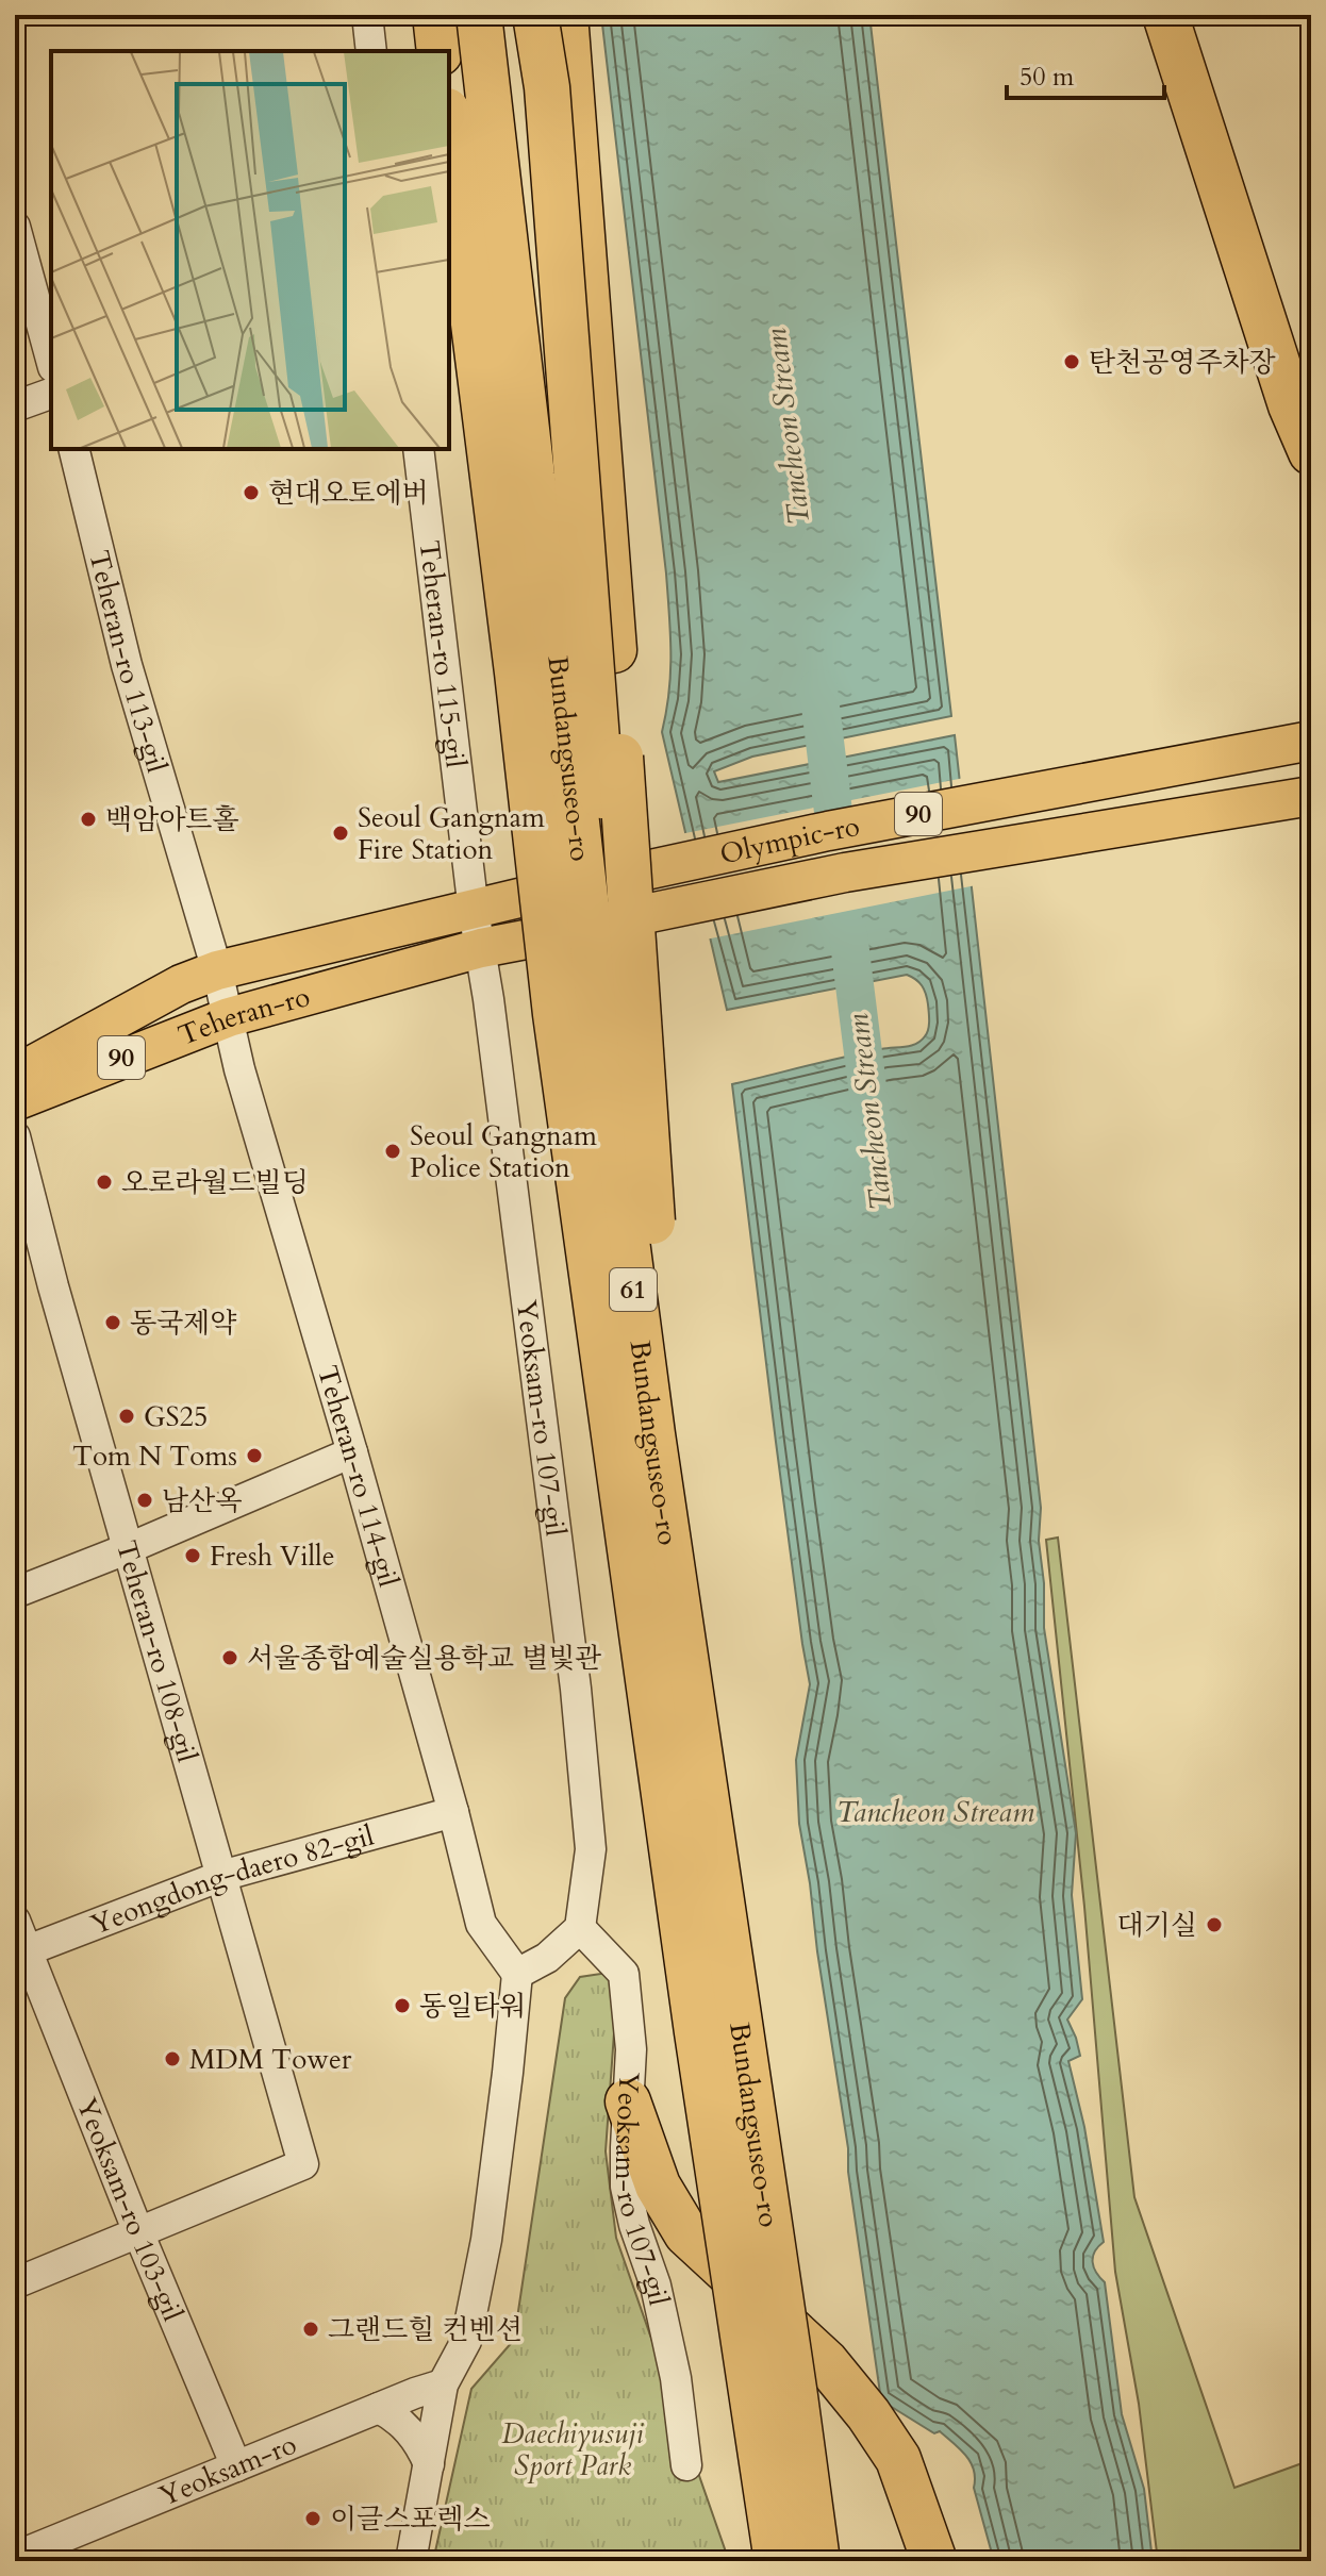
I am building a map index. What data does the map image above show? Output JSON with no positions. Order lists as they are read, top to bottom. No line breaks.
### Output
{"streets":{"highway":["Bundangsuseo-ro","61"],"main road":["90","Olympic-ro","Teheran-ro"],"street":["Teheran-ro 115-gil","Teheran-ro 113-gil","Yeoksam-ro 107-gil","Teheran-ro 114-gil","Teheran-ro 108-gil","Yeongdong-daero 82-gil","Yeoksam-ro 103-gil","Yeoksam-ro"]},"crossings":[["Teheran-ro 115-gil","Olympic-ro"],["Teheran-ro 115-gil","Teheran-ro"],["Teheran-ro 115-gil","Yeoksam-ro 107-gil"],["Teheran-ro 113-gil","Teheran-ro"],["Teheran-ro 113-gil","Teheran-ro 114-gil"],["Olympic-ro","Teheran-ro"],["Olympic-ro","Yeoksam-ro 107-gil"],["Teheran-ro","Yeoksam-ro 107-gil"],["Teheran-ro","Teheran-ro 114-gil"],["Teheran-ro 114-gil","Yeongdong-daero 82-gil"],["Teheran-ro 108-gil","Yeongdong-daero 82-gil"],["Teheran-ro 108-gil","Yeoksam-ro 103-gil"],["Yeongdong-daero 82-gil","Yeoksam-ro 103-gil"],["Yeoksam-ro 103-gil","Yeoksam-ro"]],"water":["Tancheon Stream"],"parks":["Daechiyusuji Sport Park"],"places":["탄천공영주차장","현대오토에버","백암아트홀","Seoul Gangnam Fire Station","Seoul Gangnam Police Station","오로라월드빌딩","동국제약","GS25","Tom N Toms","남산옥","Fresh Ville","서울종합예술실용학교 별빛관","대기실","동일타워","MDM Tower","그랜드힐 컨벤션","이글스포렉스"],"scale_bar":"50 m"}
